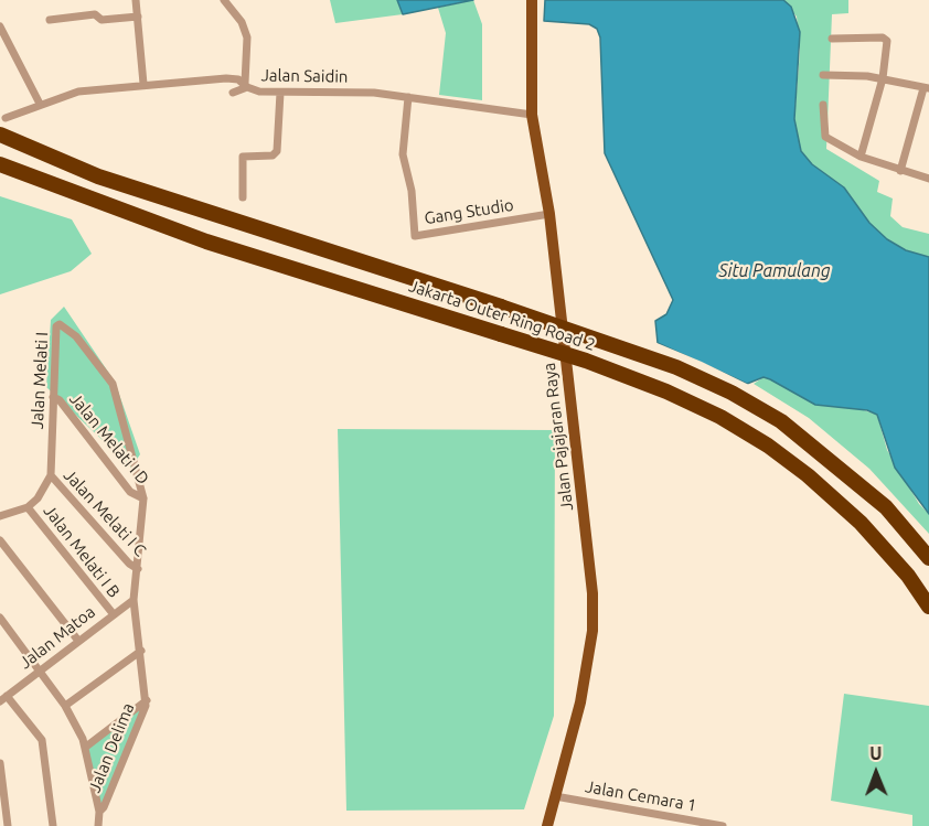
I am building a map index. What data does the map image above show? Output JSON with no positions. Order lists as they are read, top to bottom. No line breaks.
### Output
{"streets":{"highway":["Jakarta Outer Ring Road 2"],"main road":["Jalan Pajajaran Raya"],"street":["Jalan Saidin","Gang Studio","Jalan Melati I","Jalan Melati I D","Jalan Melati I C","Jalan Melati I B","Jalan Matoa","Jalan Delima","Jalan Cemara 1"]},"crossings":[["Jalan Saidin","Gang Studio"],["Jalan Saidin","Jalan Pajajaran Raya"],["Gang Studio","Jalan Pajajaran Raya"],["Jalan Melati I","Jalan Melati I D"],["Jalan Melati I","Jalan Melati I C"],["Jalan Melati I","Jalan Matoa"],["Jalan Melati I","Jalan Delima"],["Jalan Pajajaran Raya","Jalan Cemara 1"],["Jalan Melati I B","Jalan Matoa"],["Jalan Matoa","Jalan Delima"]],"water":["Situ Pamulang"],"north":"top"}
